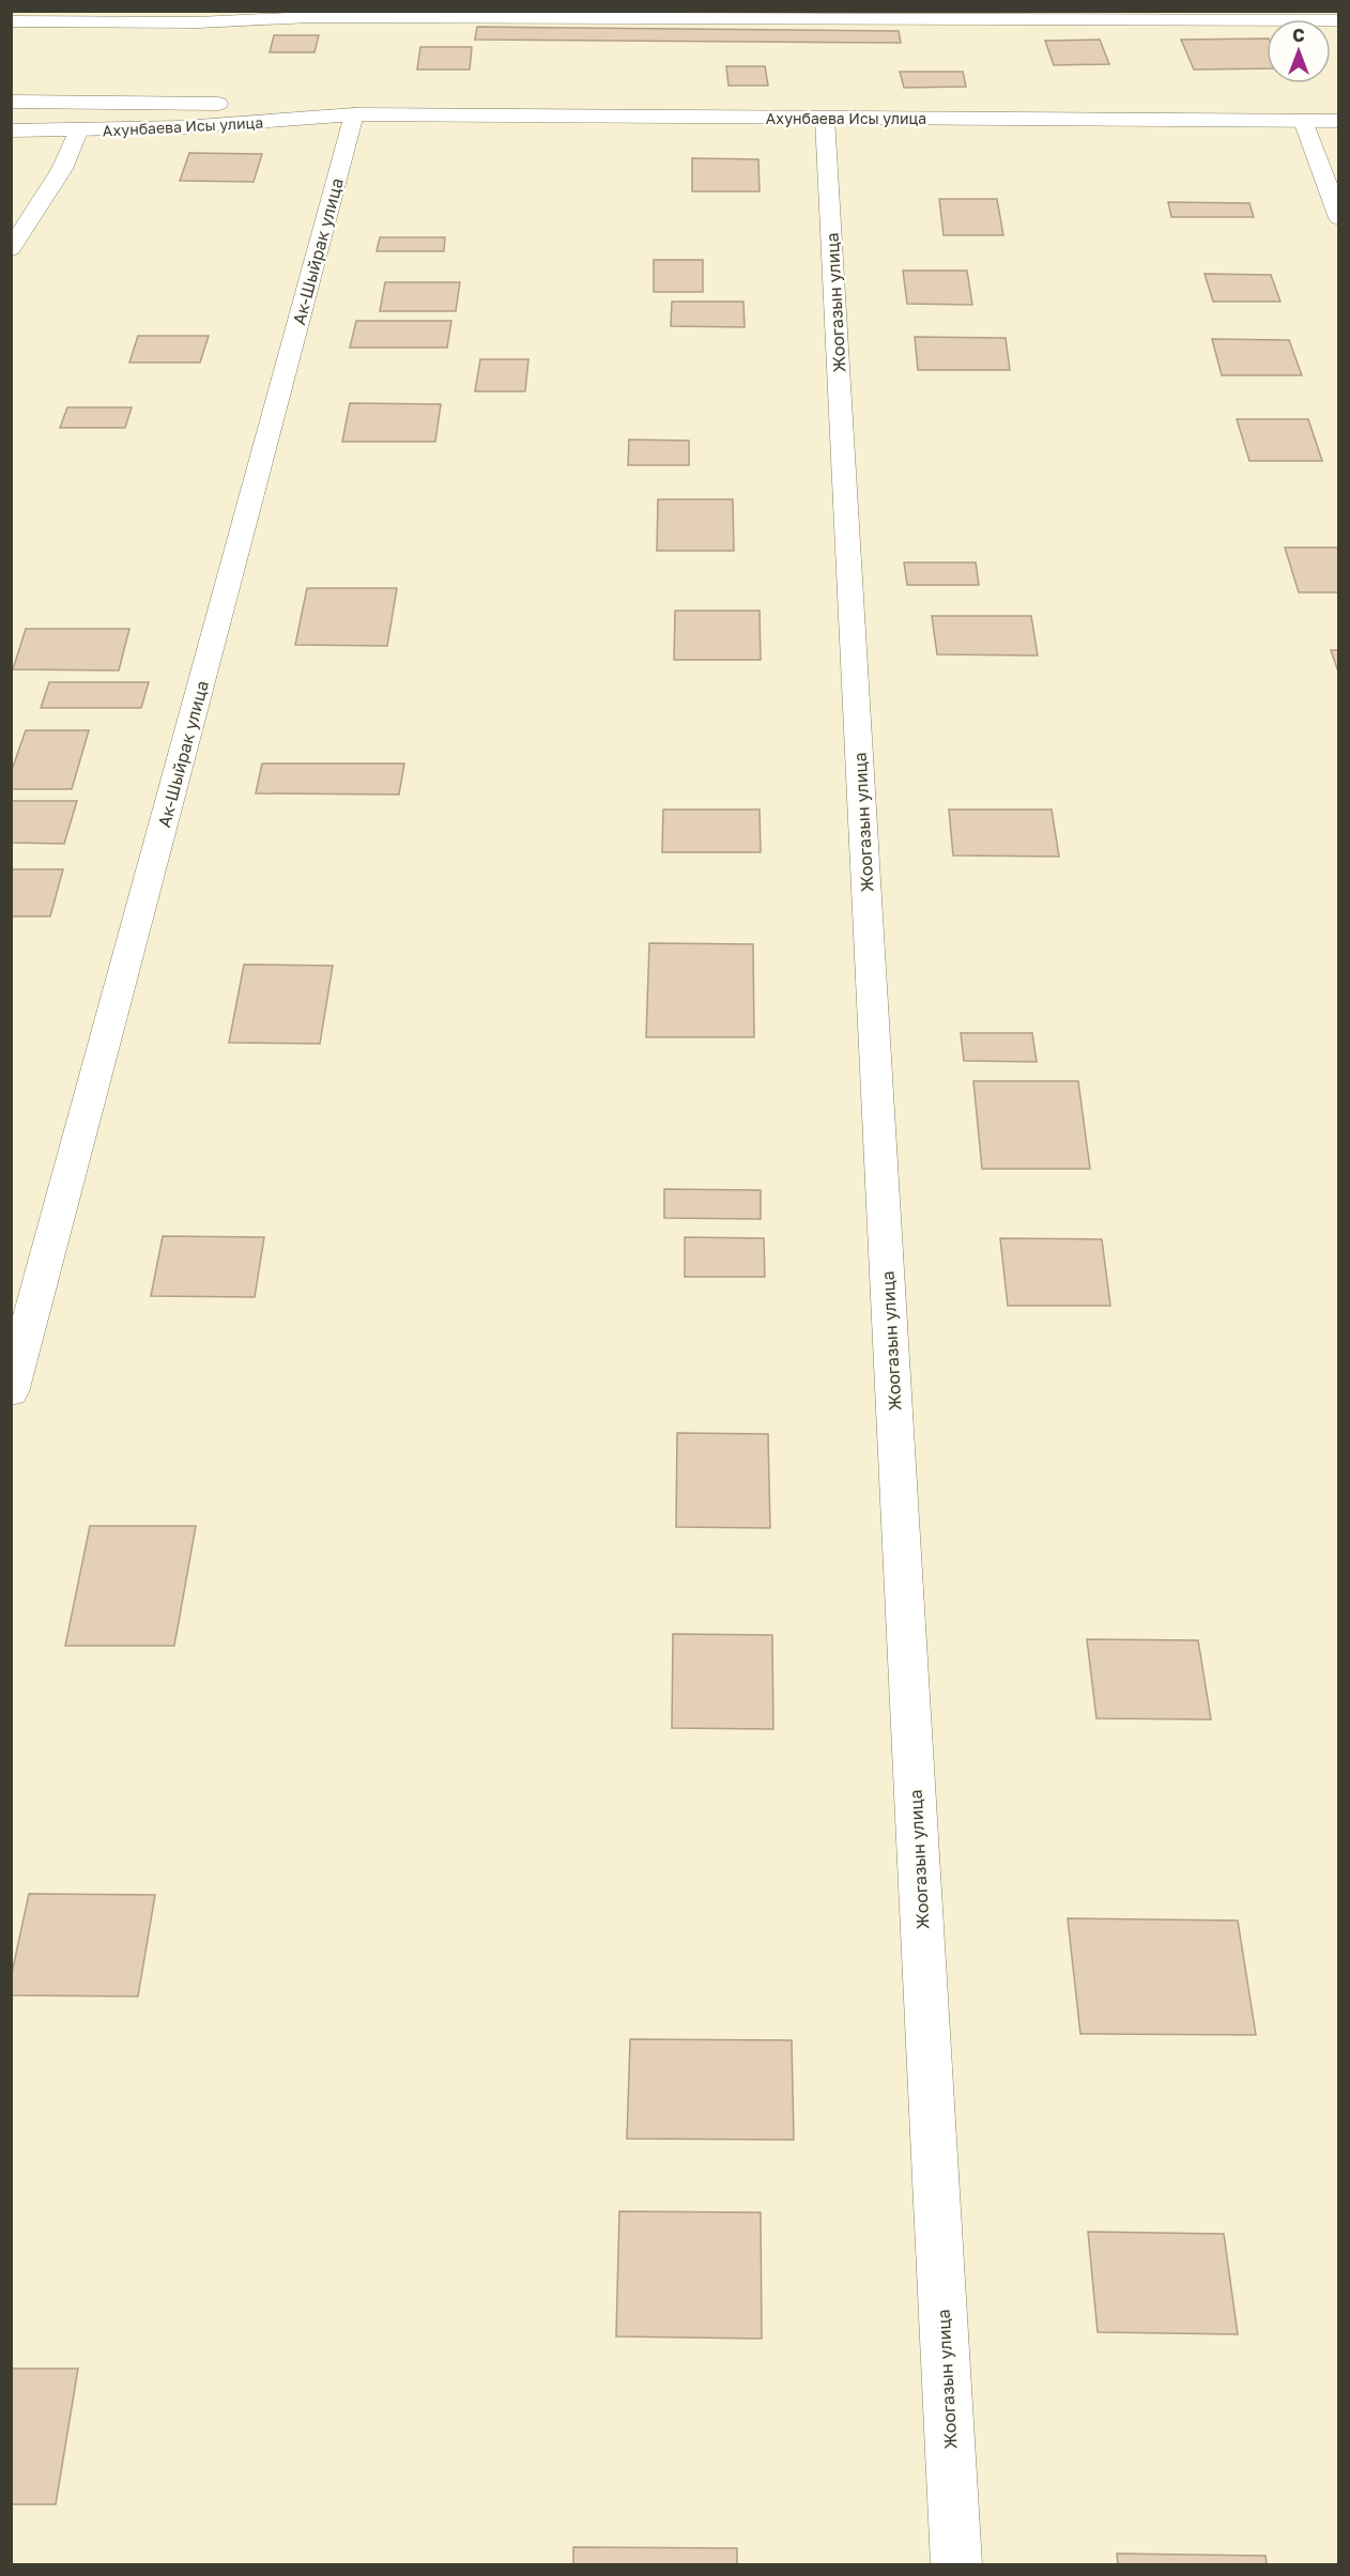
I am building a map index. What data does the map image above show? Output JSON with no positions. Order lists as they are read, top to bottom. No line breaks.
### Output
{"streets":{"street":["Ахунбаева Исы улица","Ак-Шыйрак улица","Жоогазын улица"]},"crossings":[["Ахунбаева Исы улица","Ак-Шыйрак улица"],["Ахунбаева Исы улица","Жоогазын улица"]],"north":"top"}
